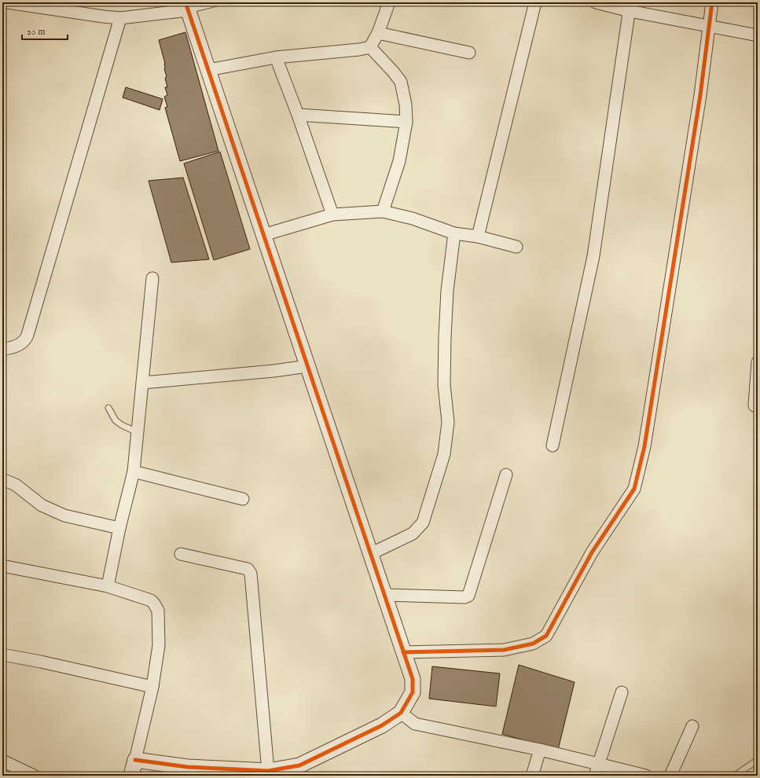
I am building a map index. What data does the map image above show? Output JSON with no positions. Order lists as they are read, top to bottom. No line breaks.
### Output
{"scale_bar":"20 m"}
